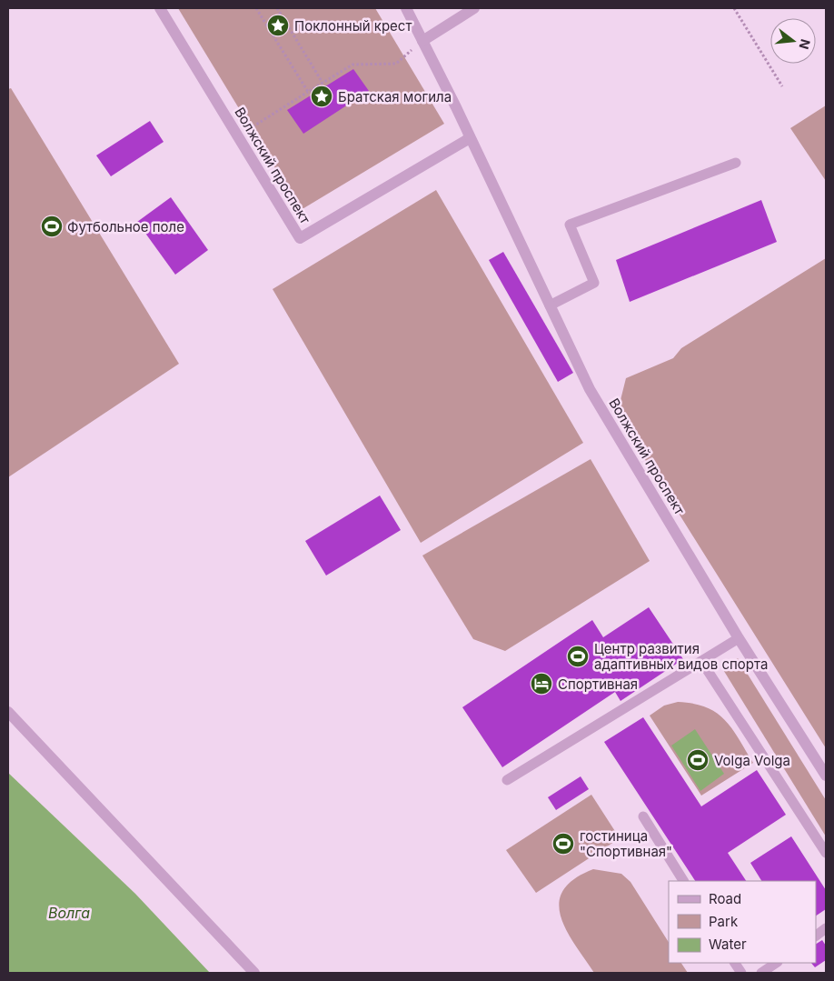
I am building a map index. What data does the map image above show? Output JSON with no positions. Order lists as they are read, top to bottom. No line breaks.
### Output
{"streets":{"street":["Волжский проспект"]},"water":["Волга"],"places":{"place":["Поклонный крест","Братская могила"],"sports":["Футбольное поле","Центр развития адаптивных видов спорта","Volga Volga","гостиница \"Спортивная\""],"hotel":["Спортивная"]},"legend":["Road","Park","Water"],"north":"right"}
